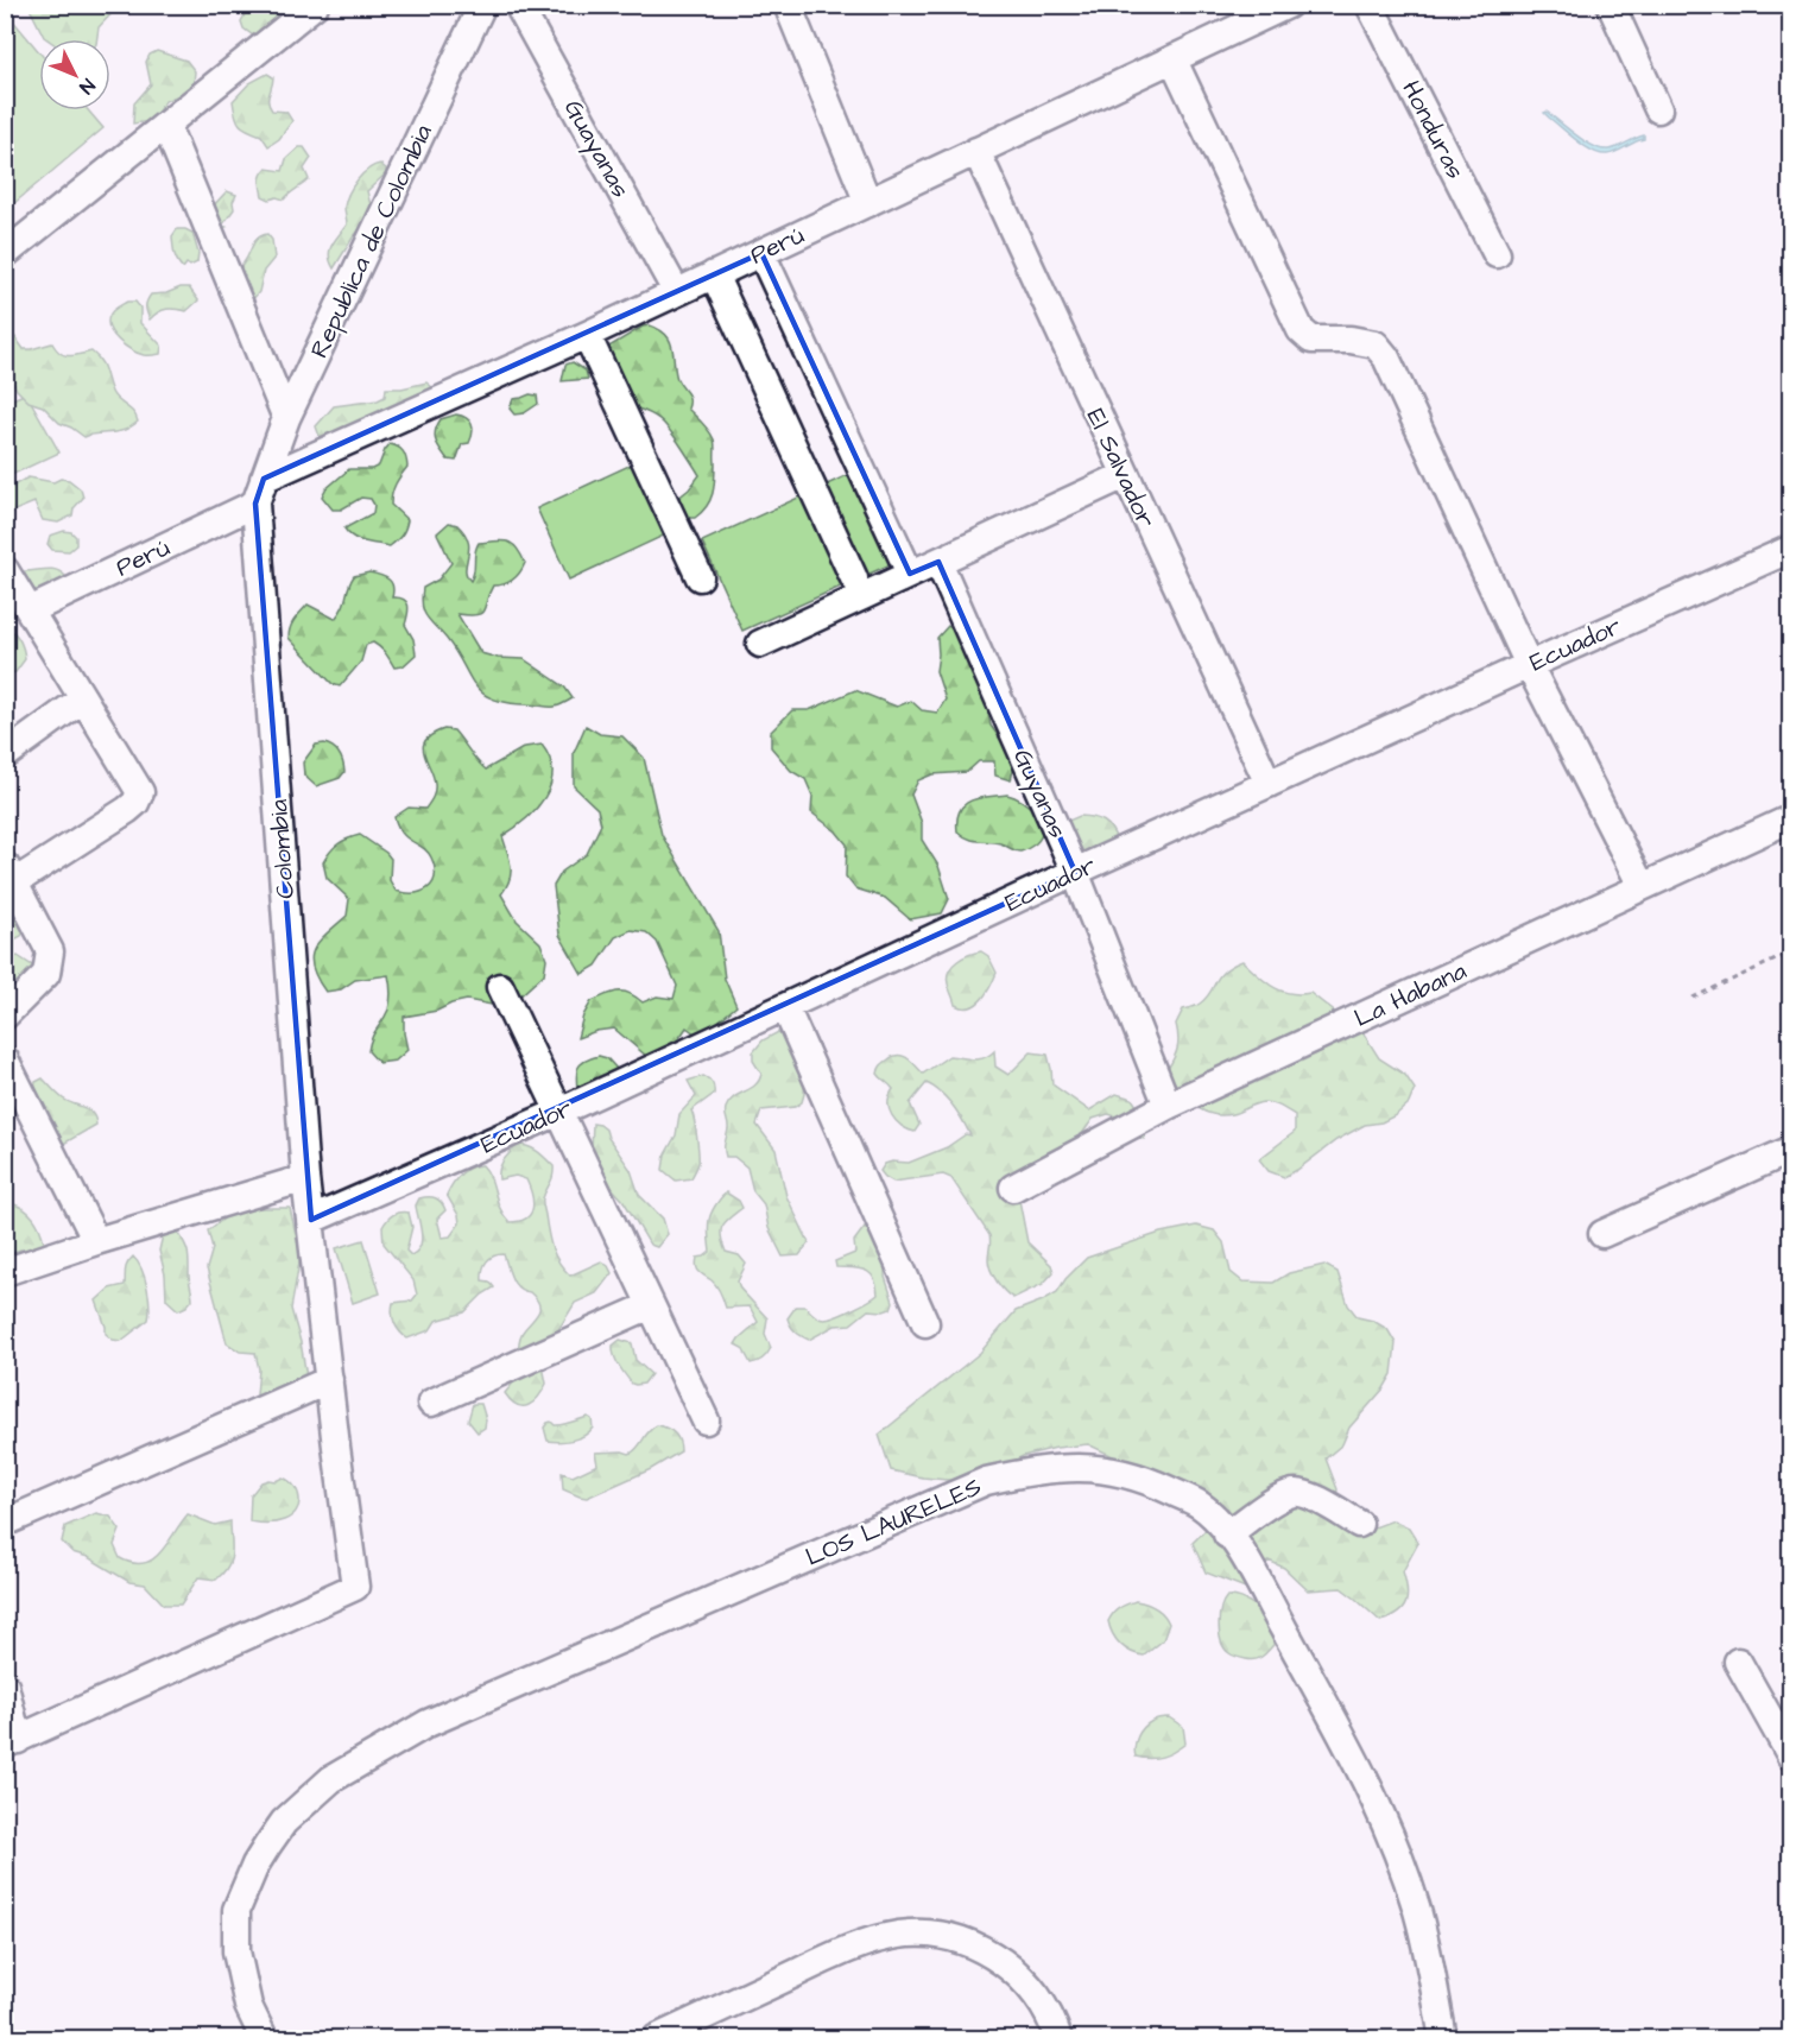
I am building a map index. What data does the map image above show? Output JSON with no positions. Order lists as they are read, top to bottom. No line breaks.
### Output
{"streets":{"street":["Honduras","Guayanas","Republica de Colombia","Perú","El Salvador","Ecuador","Guyanas","Colombia","La Habana","LOS LAURELES"]},"crossings":[["Guayanas","Perú"],["Republica de Colombia","Perú"],["Republica de Colombia","Colombia"],["Perú","El Salvador"],["Perú","Colombia"],["El Salvador","Ecuador"],["Ecuador","Guyanas"],["Ecuador","Colombia"],["Guyanas","La Habana"]],"north":"bottom right"}
